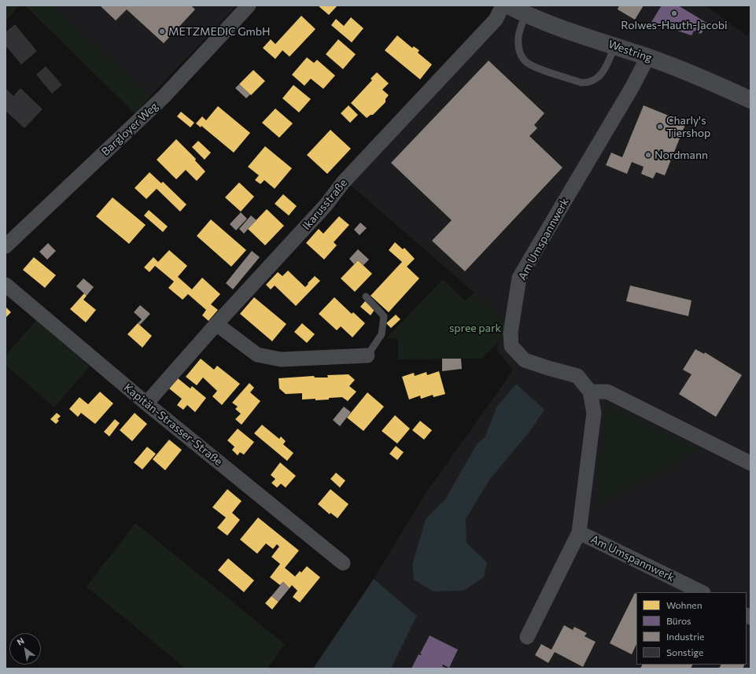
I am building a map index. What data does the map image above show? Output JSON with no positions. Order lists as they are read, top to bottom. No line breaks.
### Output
{"streets":{"main road":["Westring"],"street":["Bargloyer Weg","Ikarusstraße","Am Umspannwerk","Kapitän-Strasser-Straße"]},"crossings":[["Westring","Am Umspannwerk"],["Ikarusstraße","Kapitän-Strasser-Straße"]],"parks":["spree park"],"places":["Rolwes-Hauth-Jacobi","METZMEDIC GmbH","Charly's Tiershop","Nordmann"],"legend":["Wohnen","Büros","Industrie","Sonstige"],"north":"top left"}
